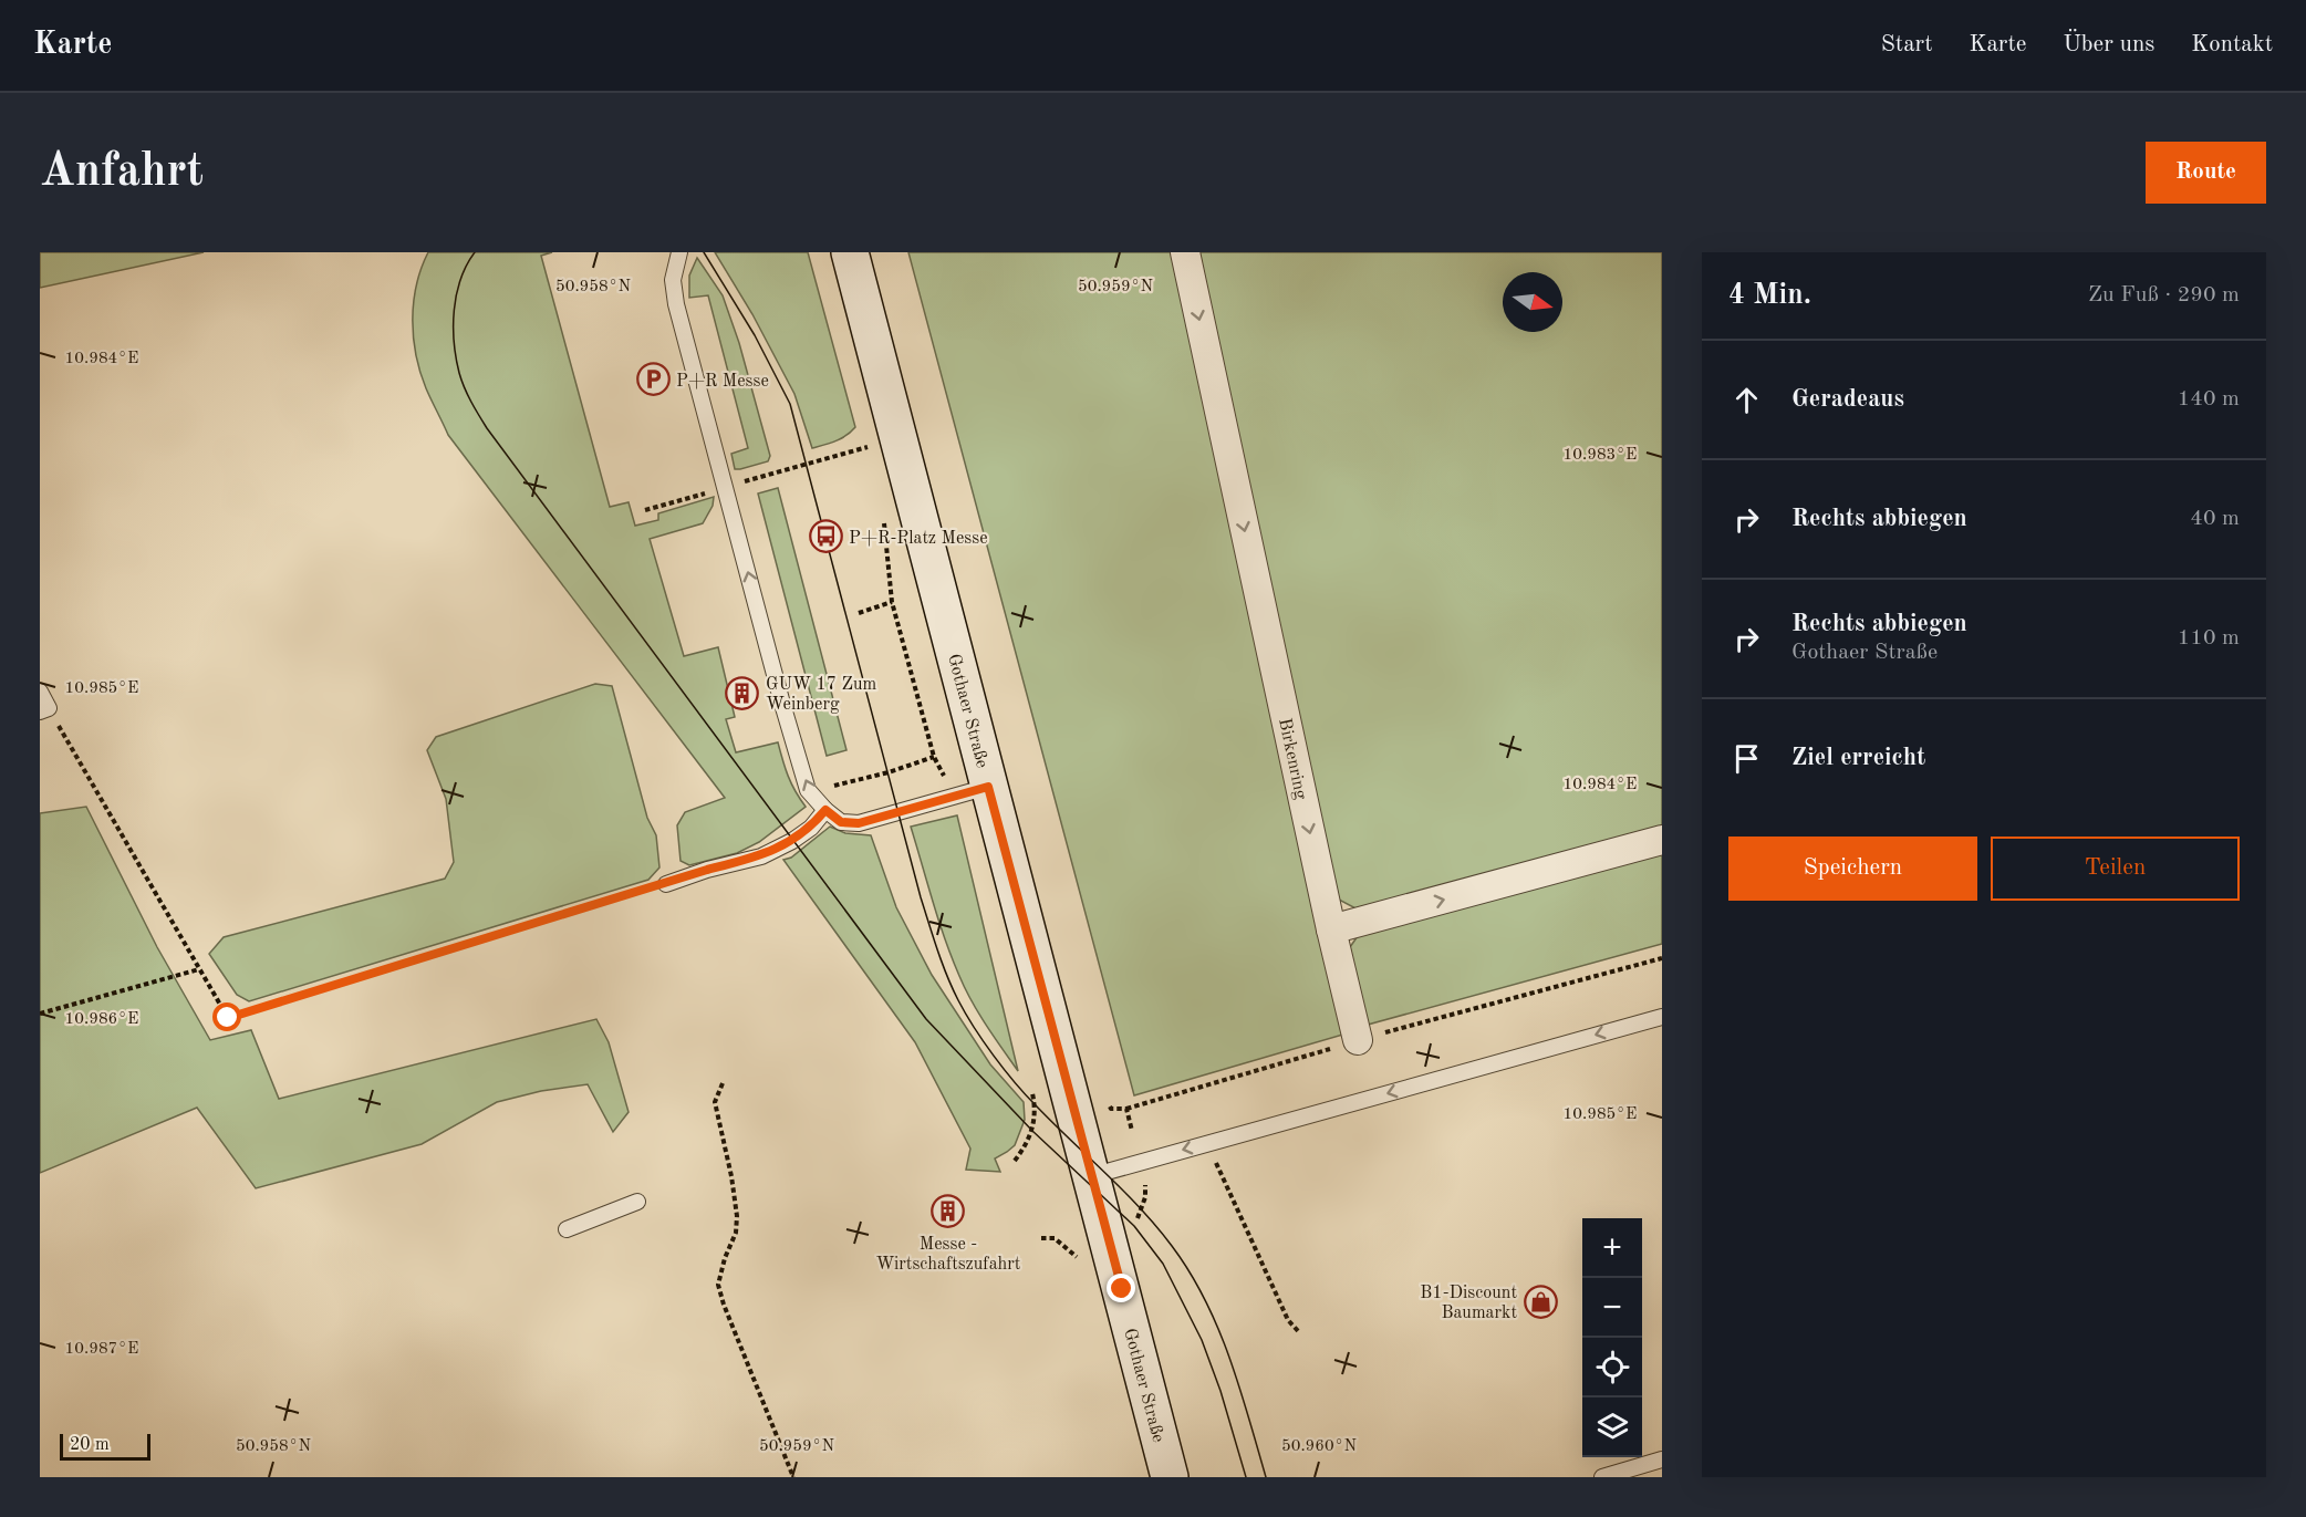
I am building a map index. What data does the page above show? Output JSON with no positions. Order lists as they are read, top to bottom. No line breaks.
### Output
{"streets":{"main road":["Gothaer Straße"],"street":["Birkenring"]},"one_way":["Birkenring"],"places":{"parking":["P+R Messe"],"bus stop":["P+R-Platz Messe"],"building":["GUW 17 Zum Weinberg","Messe - Wirtschaftszufahrt"],"shop":["B1-Discount Baumarkt"]},"scale_bar":"20 m","north":"right","page":{"header":"Karte","nav":["Start","Karte","Über uns","Kontakt"],"buttons":["Route",["Speichern","Teilen"]],"title":"Anfahrt","heading":["4 Min.","Zu Fuß · 290 m"],"list":[["Geradeaus","140 m"],["Rechts abbiegen","40 m"],["Rechts abbiegen","Gothaer Straße","110 m"],"Ziel erreicht"],"map_buttons":["+","−"],"scale":"20 m"},"coordinates":["50.958°N","50.959°N","10.984°E","10.983°E","10.985°E","10.986°E","10.987°E","50.960°N"]}
